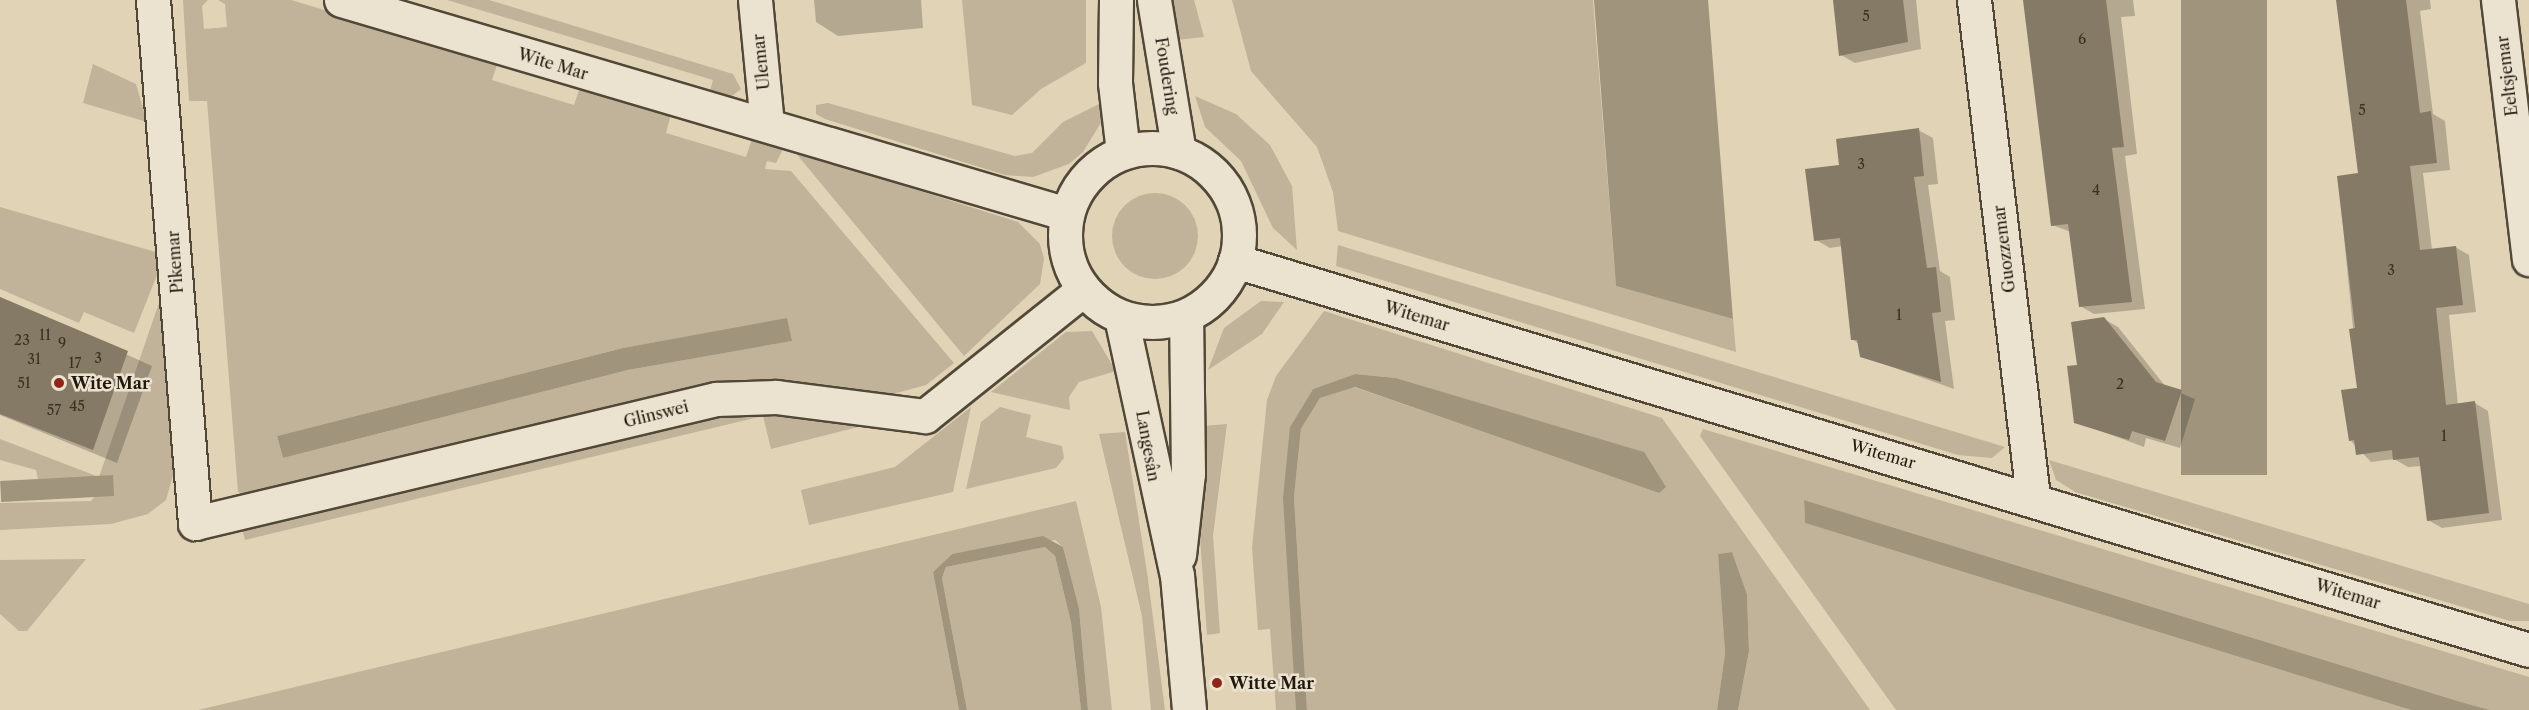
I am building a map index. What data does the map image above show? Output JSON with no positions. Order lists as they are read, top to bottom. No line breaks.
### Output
{"streets":{"street":["Ulemar","Wite Mar","Foudering","Eeltsjemar","Guozzemar","Pikemar","Witemar","Glinswei","Langesân"]},"crossings":[["Ulemar","Wite Mar"],["Wite Mar","Foudering"],["Wite Mar","Witemar"],["Wite Mar","Glinswei"],["Wite Mar","Langesân"],["Foudering","Witemar"],["Foudering","Glinswei"],["Foudering","Langesân"],["Guozzemar","Witemar"],["Pikemar","Glinswei"],["Witemar","Glinswei"],["Witemar","Langesân"],["Glinswei","Langesân"]],"places":["Wite Mar","Witte Mar"],"house_numbers":["5","6","5","3","4","3","1","11","23","9","3","31","17","51","2","45","57","1"]}
